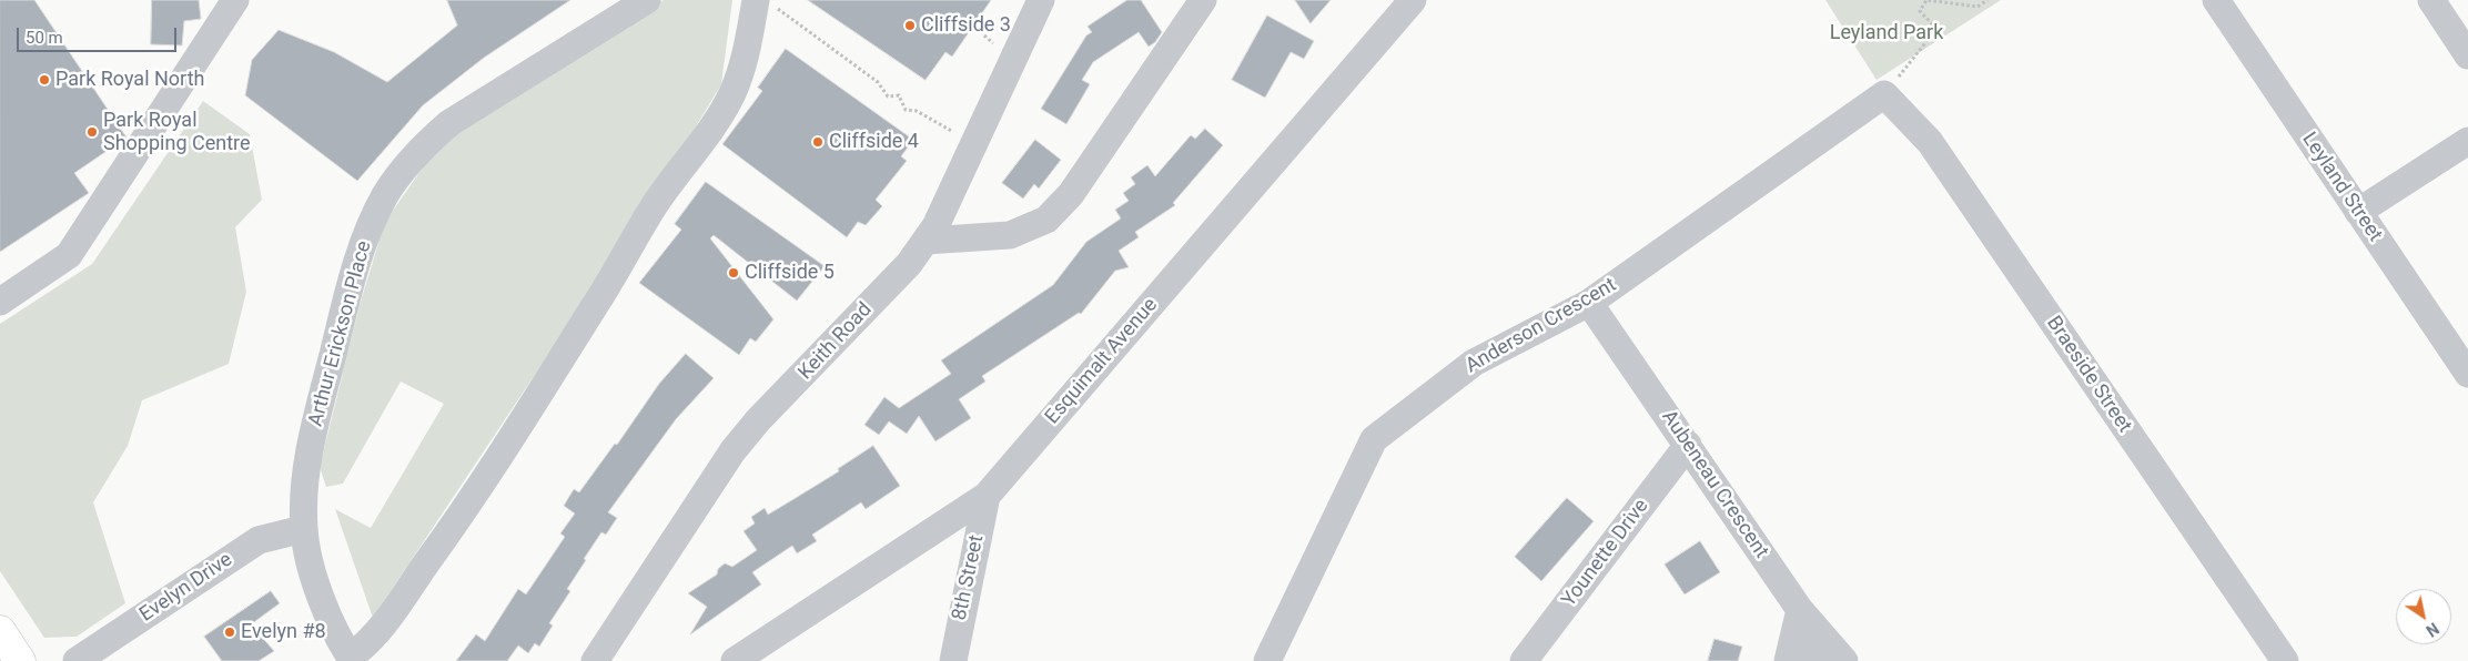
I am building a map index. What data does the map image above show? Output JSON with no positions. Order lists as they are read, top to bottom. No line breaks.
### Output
{"streets":{"street":["Leyland Street","Anderson Crescent","Arthur Erickson Place","Keith Road","Esquimalt Avenue","Braeside Street","Aubeneau Crescent","Younette Drive","8th Street","Evelyn Drive"]},"crossings":[["Anderson Crescent","Braeside Street"],["Anderson Crescent","Aubeneau Crescent"],["Arthur Erickson Place","Evelyn Drive"],["Esquimalt Avenue","8th Street"],["Aubeneau Crescent","Younette Drive"]],"parks":["Leyland Park"],"places":["Cliffside 3","Park Royal North","Park Royal Shopping Centre","Cliffside 4","Cliffside 5","Evelyn #8"],"scale_bar":"50 m","north":"bottom right"}
